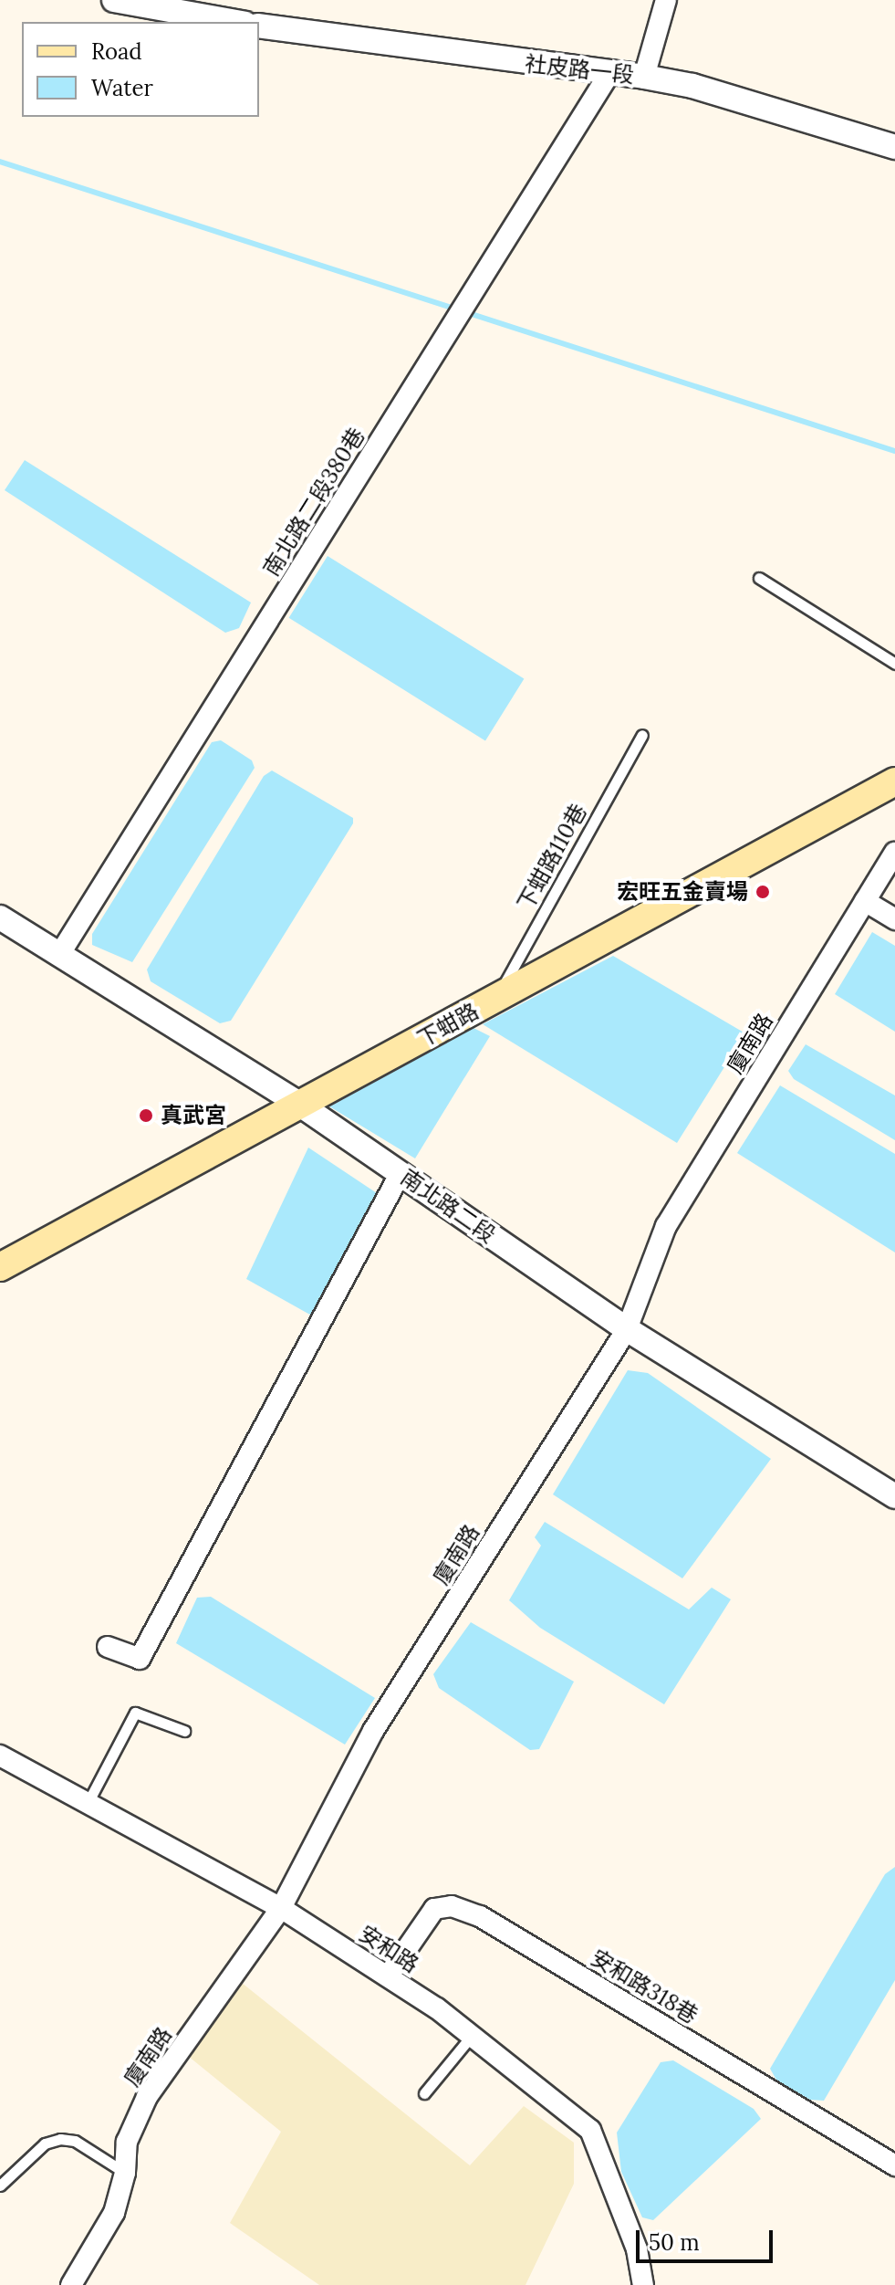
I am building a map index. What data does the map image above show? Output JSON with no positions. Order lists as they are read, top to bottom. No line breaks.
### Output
{"streets":{"main road":["下蚶路"],"street":["社皮路一段","南北路二段380巷","廈南路","南北路二段","安和路","安和路318巷"],"lane":["下蚶路110巷"]},"crossings":[["社皮路一段","南北路二段380巷"],["南北路二段380巷","南北路二段"],["下蚶路110巷","下蚶路"],["下蚶路","南北路二段"],["廈南路","南北路二段"],["廈南路","安和路"],["安和路","安和路318巷"]],"places":["宏旺五金賣場","真武宮"],"legend":["Road","Water"],"scale_bar":"50 m"}
